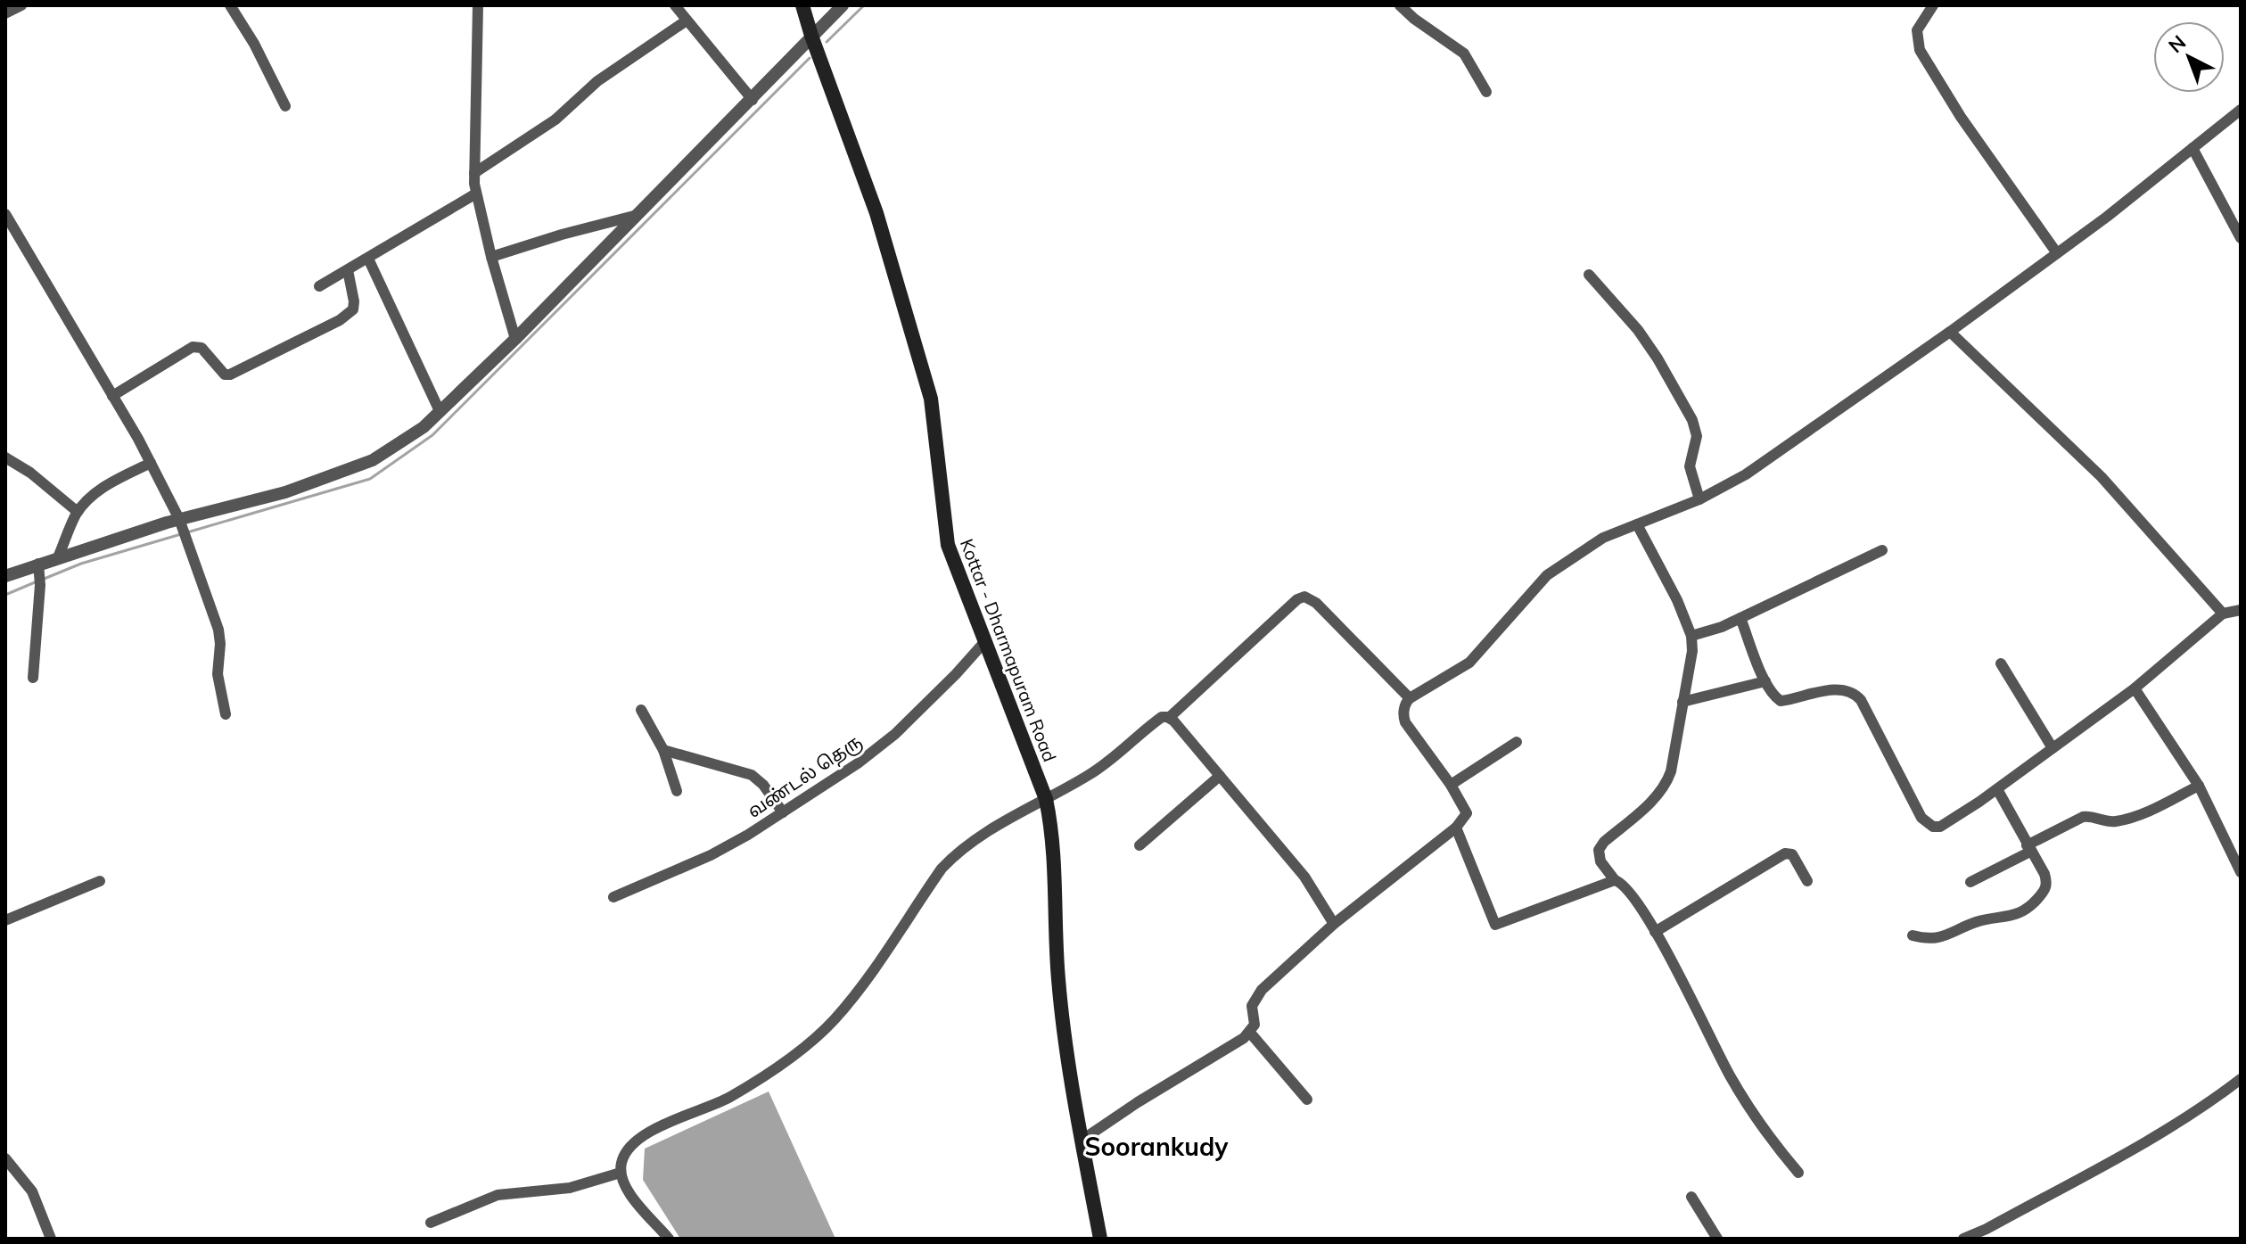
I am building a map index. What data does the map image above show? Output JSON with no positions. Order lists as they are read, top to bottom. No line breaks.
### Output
{"streets":{"main road":["Kottar - Dharmapuram Road"],"street":["வண்டல் தெரு"]},"crossings":[["Kottar - Dharmapuram Road","வண்டல் தெரு"]],"districts":["Soorankudy"],"north":"top left"}
